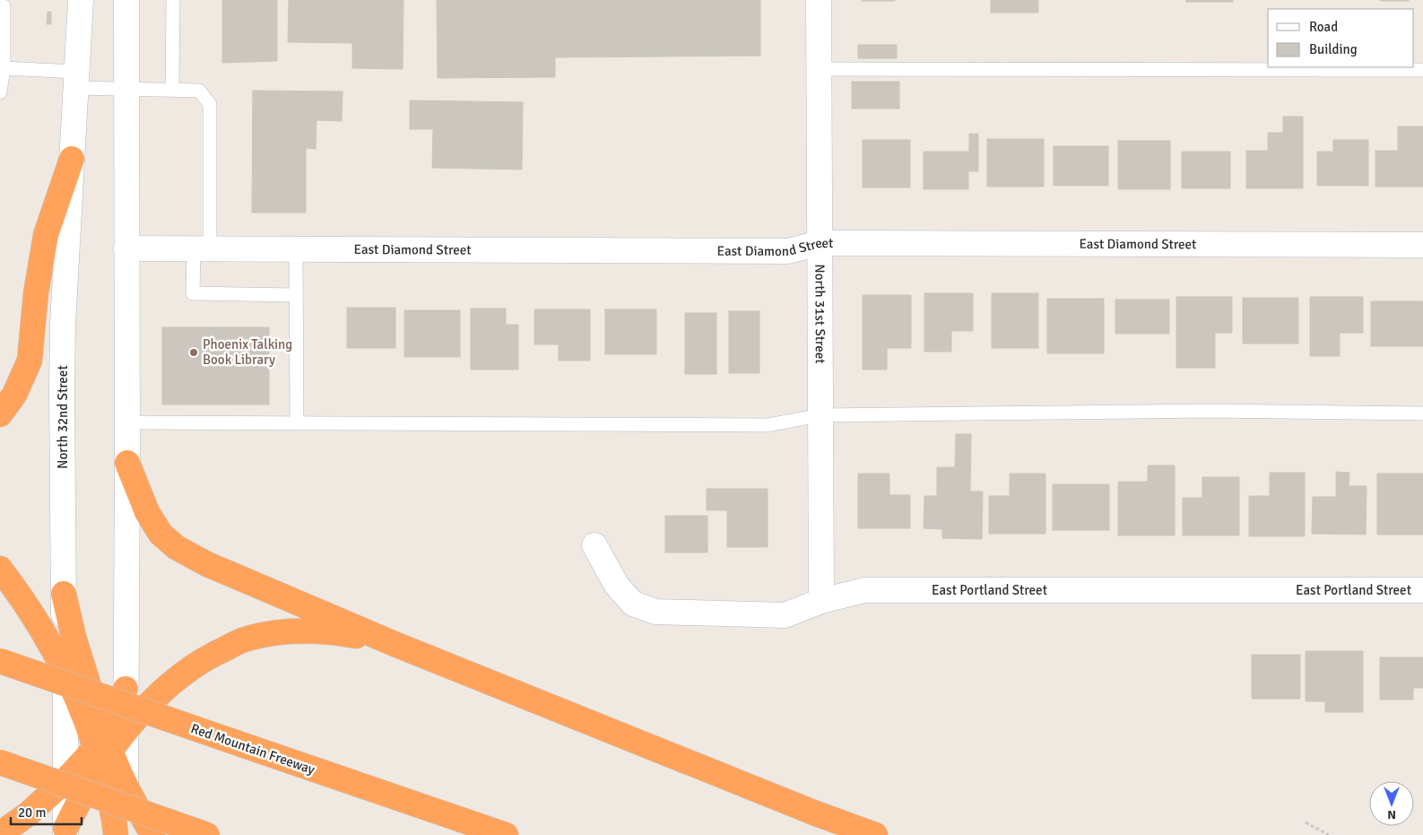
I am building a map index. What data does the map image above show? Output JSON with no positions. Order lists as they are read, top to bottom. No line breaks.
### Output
{"streets":{"highway":["Red Mountain Freeway"],"street":["East Diamond Street","North 31st Street","North 32nd Street","East Portland Street"]},"crossings":[["East Diamond Street","North 31st Street"],["North 31st Street","East Portland Street"]],"places":["Phoenix Talking Book Library"],"legend":["Road","Building"],"scale_bar":"20 m","north":"bottom"}
